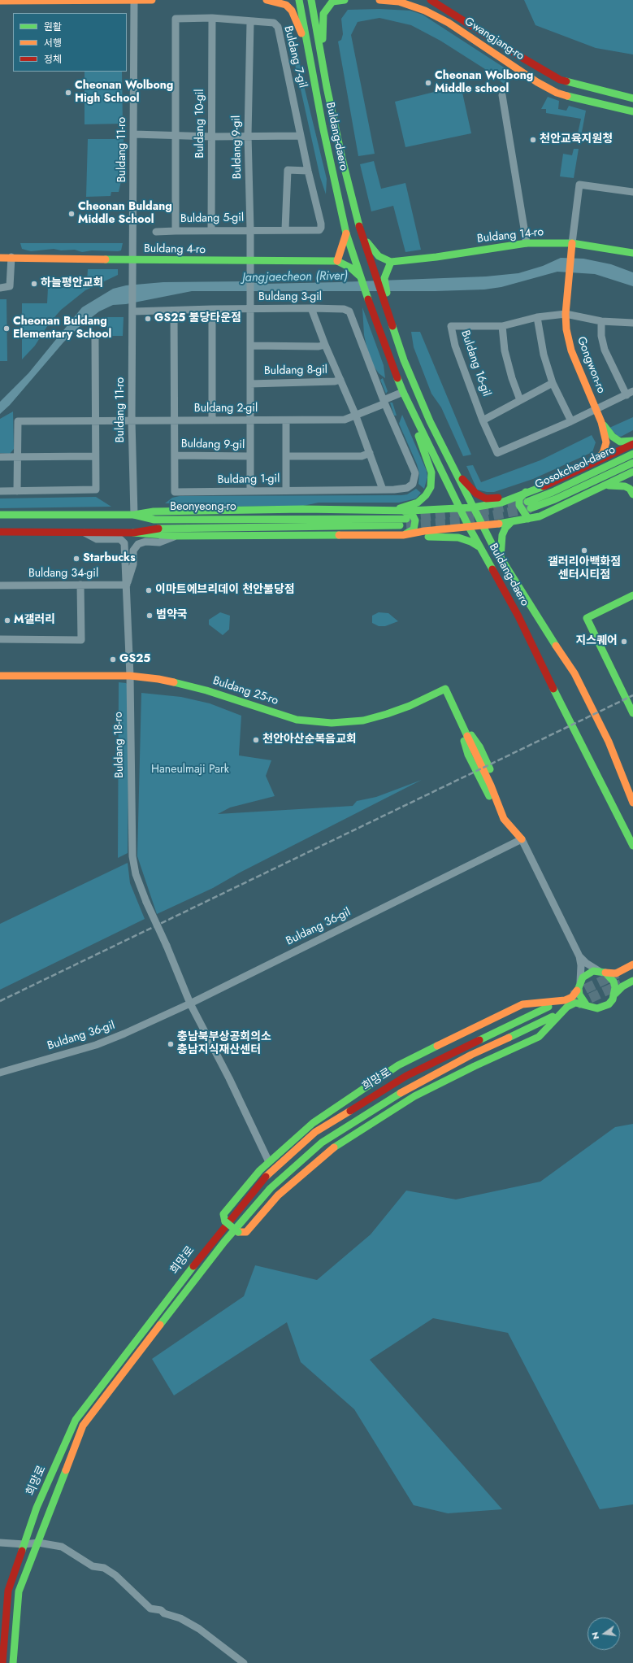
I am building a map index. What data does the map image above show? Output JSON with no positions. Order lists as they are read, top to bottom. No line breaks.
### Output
{"streets":{"main road":["Gwangjang-ro","Buldang-daero","Buldang 14-ro","Buldang 4-ro","Gongwon-ro","Gosokcheol-daero","Beonyeong-ro","Buldang 25-ro","희망로"],"street":["Buldang 7-gil","Buldang 10-gil","Buldang 9-gil","Buldang 11-ro","Buldang 5-gil","Buldang 3-gil","Buldang 16-gil","Buldang 8-gil","Buldang 2-gil","Buldang 1-gil","Buldang 34-gil","Buldang 18-ro","Buldang 36-gil"]},"crossings":[["Buldang 7-gil","Buldang 10-gil"],["Buldang 7-gil","Buldang 9-gil"],["Buldang 7-gil","Buldang 5-gil"],["Buldang 10-gil","Buldang 5-gil"],["Buldang-daero","Buldang 2-gil"],["Buldang 9-gil","Buldang 5-gil"],["Buldang 9-gil","Buldang 4-ro"],["Buldang 9-gil","Buldang 3-gil"],["Buldang 9-gil","Buldang 8-gil"],["Buldang 9-gil","Buldang 2-gil"],["Buldang 9-gil","Buldang 1-gil"],["Buldang 11-ro","Buldang 4-ro"],["Buldang 11-ro","Buldang 3-gil"],["Buldang 11-ro","Buldang 2-gil"],["Buldang 11-ro","Beonyeong-ro"],["Buldang 14-ro","Gongwon-ro"],["Buldang 3-gil","Buldang 8-gil"],["Buldang 3-gil","Buldang 2-gil"],["Buldang 3-gil","Buldang 1-gil"],["Buldang 16-gil","Gongwon-ro"],["Buldang 8-gil","Buldang 2-gil"],["Buldang 8-gil","Buldang 1-gil"],["Buldang 2-gil","Buldang 1-gil"],["Beonyeong-ro","Buldang 18-ro"],["Buldang 34-gil","Buldang 18-ro"],["Buldang 25-ro","Buldang 18-ro"],["Buldang 18-ro","Buldang 36-gil"]],"water":["Jangjaecheon (River)"],"parks":["Haneulmaji Park"],"places":["Cheonan Wolbong Middle school","Cheonan Wolbong High School","천안교육지원청","Cheonan Buldang Middle School","하늘평안교회","GS25 불당타운점","Cheonan Buldang Elementary School","갤러리아백화점 센터시티점","Starbucks","이마트에브리데이 천안불당점","범약국","M갤러리","지스퀘어","GS25","천안아산순복음교회","충남북부상공회의소 충남지식재산센터"],"legend":["원활","서행","정체"],"north":"left"}
